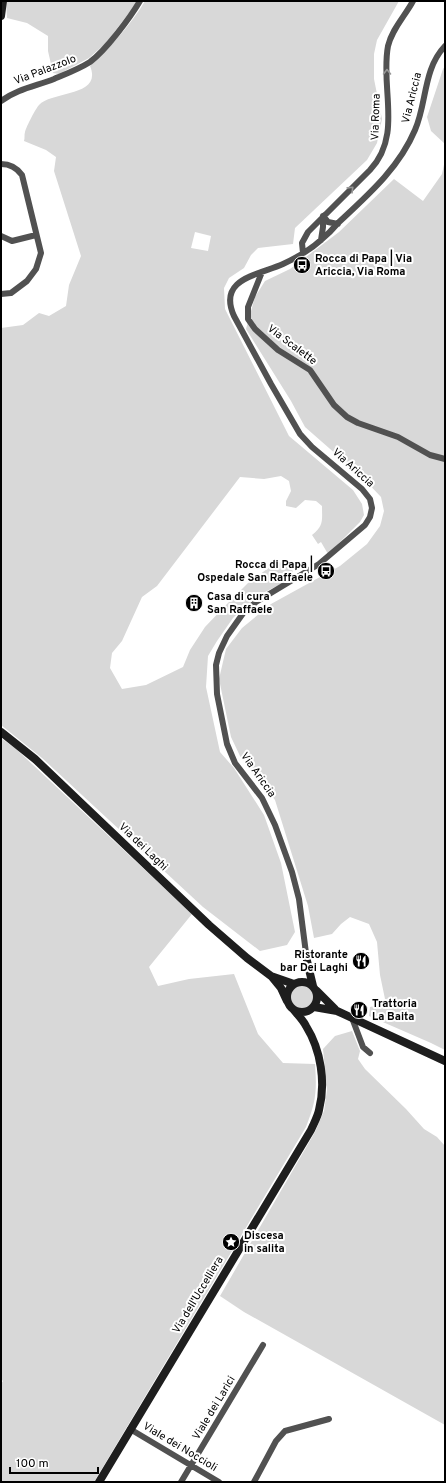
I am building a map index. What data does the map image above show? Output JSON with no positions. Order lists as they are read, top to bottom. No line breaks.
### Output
{"streets":{"main road":["Via Ariccia","Via dei Laghi","Via dell'Uccelliera"],"street":["Via Palazzolo","Via Roma","Via Scalette","Viale dei Larici","Viale dei Noccioli"]},"crossings":[["Via Ariccia","Via Roma"],["Via Ariccia","Via Scalette"],["Via Ariccia","Via dei Laghi"],["Via Ariccia","Via dell'Uccelliera"],["Via dei Laghi","Via dell'Uccelliera"],["Via dell'Uccelliera","Viale dei Noccioli"],["Viale dei Larici","Viale dei Noccioli"]],"one_way":["Via Roma"],"places":{"bus stop":["Rocca di Papa | Via Ariccia, Via Roma","Rocca di Papa | Ospedale San Raffaele"],"building":["Casa di cura San Raffaele"],"restaurant":["Ristorante bar Dei Laghi","Trattoria La Baita"],"place":["Discesa in salita"]},"scale_bar":"100 m"}
